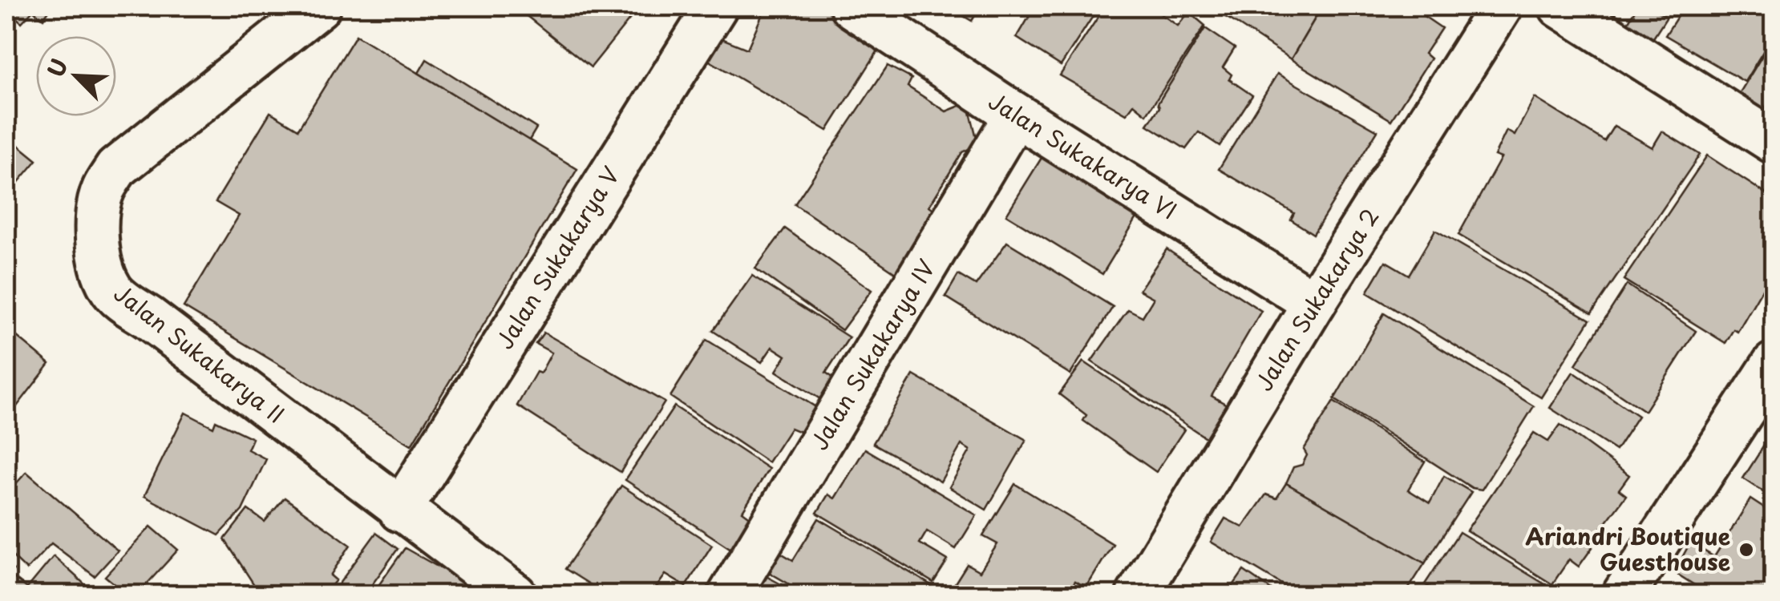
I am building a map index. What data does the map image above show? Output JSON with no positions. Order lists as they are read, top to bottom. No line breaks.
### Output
{"streets":{"street":["Jalan Sukakarya VI","Jalan Sukakarya V","Jalan Sukakarya 2","Jalan Sukakarya II","Jalan Sukakarya IV"]},"crossings":[["Jalan Sukakarya VI","Jalan Sukakarya 2"],["Jalan Sukakarya VI","Jalan Sukakarya IV"],["Jalan Sukakarya V","Jalan Sukakarya II"]],"places":["Ariandri Boutique Guesthouse"],"north":"top left"}
